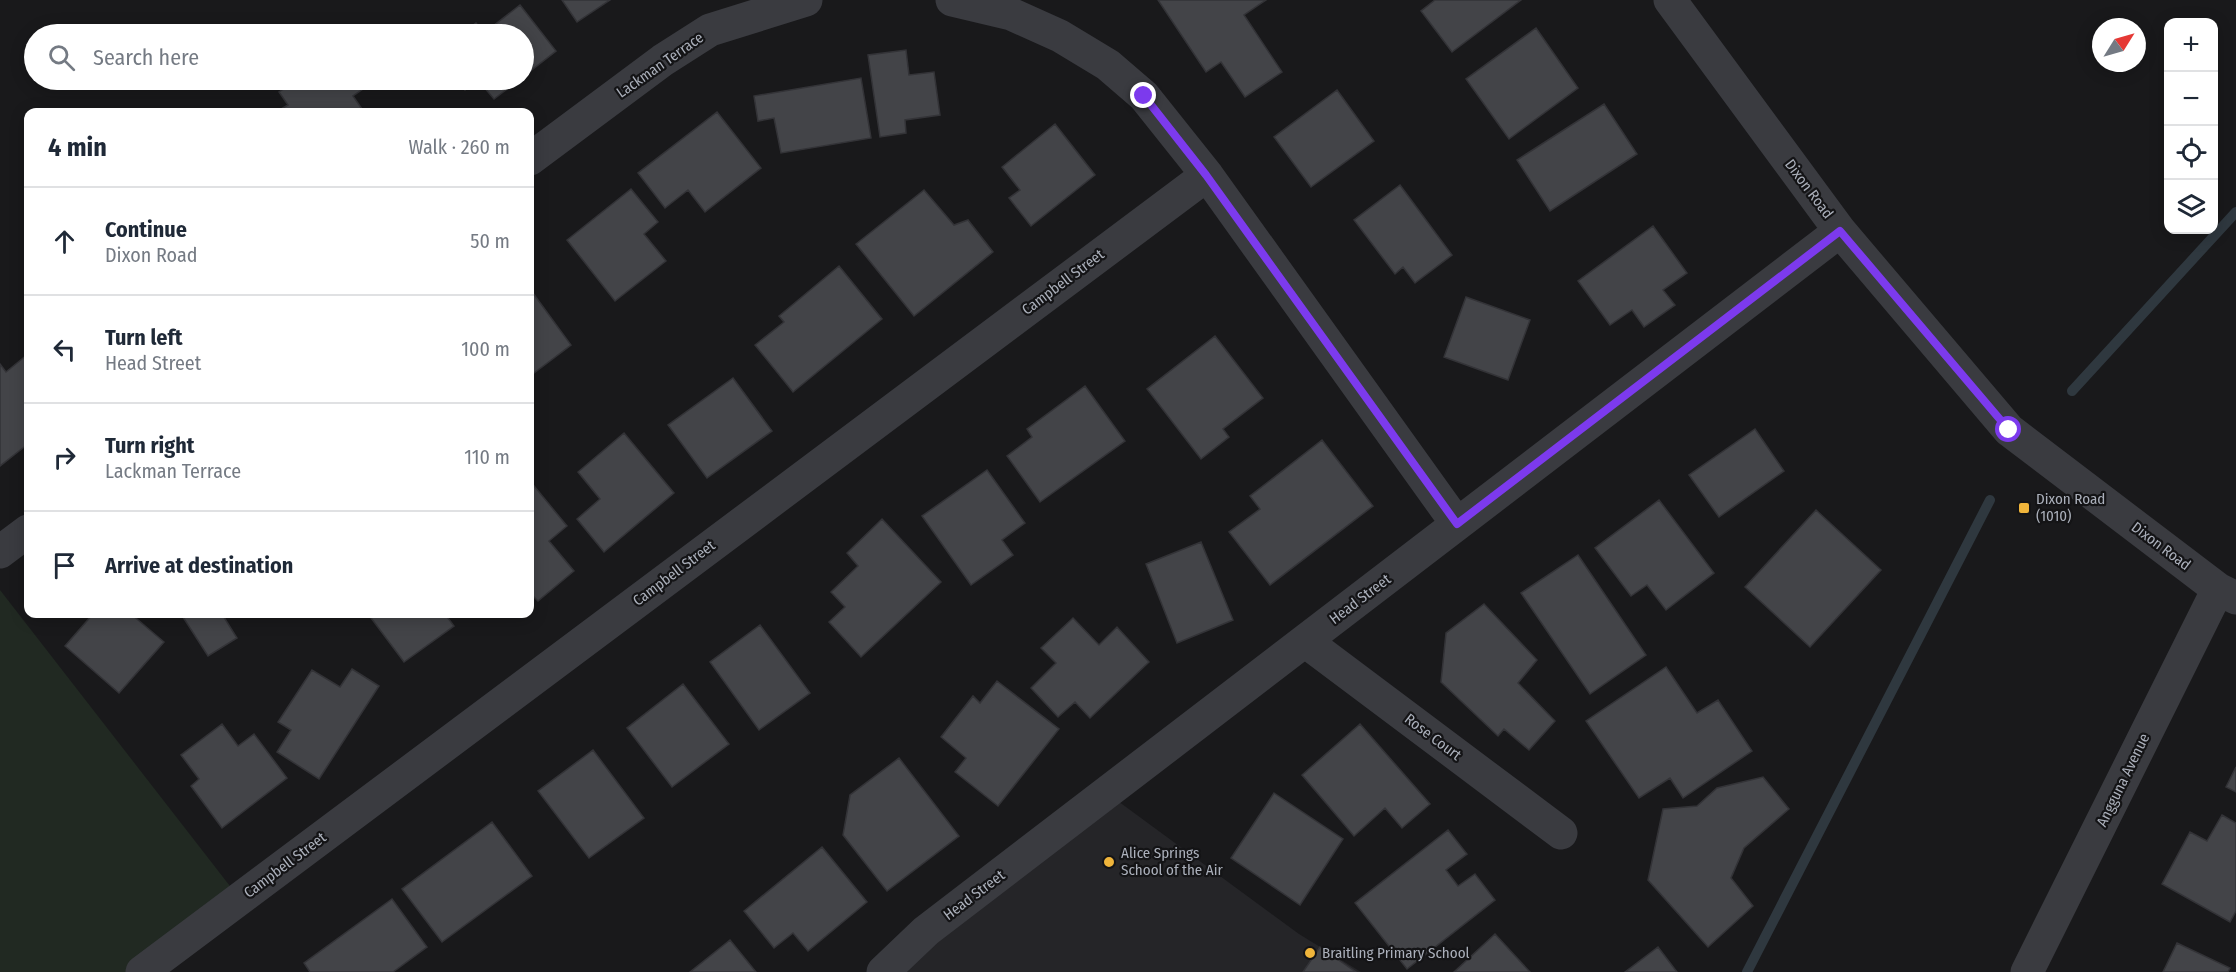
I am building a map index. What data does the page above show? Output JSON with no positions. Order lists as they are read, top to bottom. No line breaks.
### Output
{"streets":{"street":["Lackman Terrace","Dixon Road","Campbell Street","Head Street","Rose Court","Angguna Avenue"]},"crossings":[["Dixon Road","Head Street"],["Dixon Road","Angguna Avenue"],["Head Street","Rose Court"]],"places":{"transit":["Dixon Road (1010)"],"other":["Alice Springs School of the Air","Braitling Primary School"]},"north":"top right","page":{"map_buttons":["+","−"],"search":"Search here","heading":["4 min","Walk · 260 m"],"list":[["Continue","Dixon Road","50 m"],["Turn left","Head Street","100 m"],["Turn right","Lackman Terrace","110 m"],"Arrive at destination"]}}
